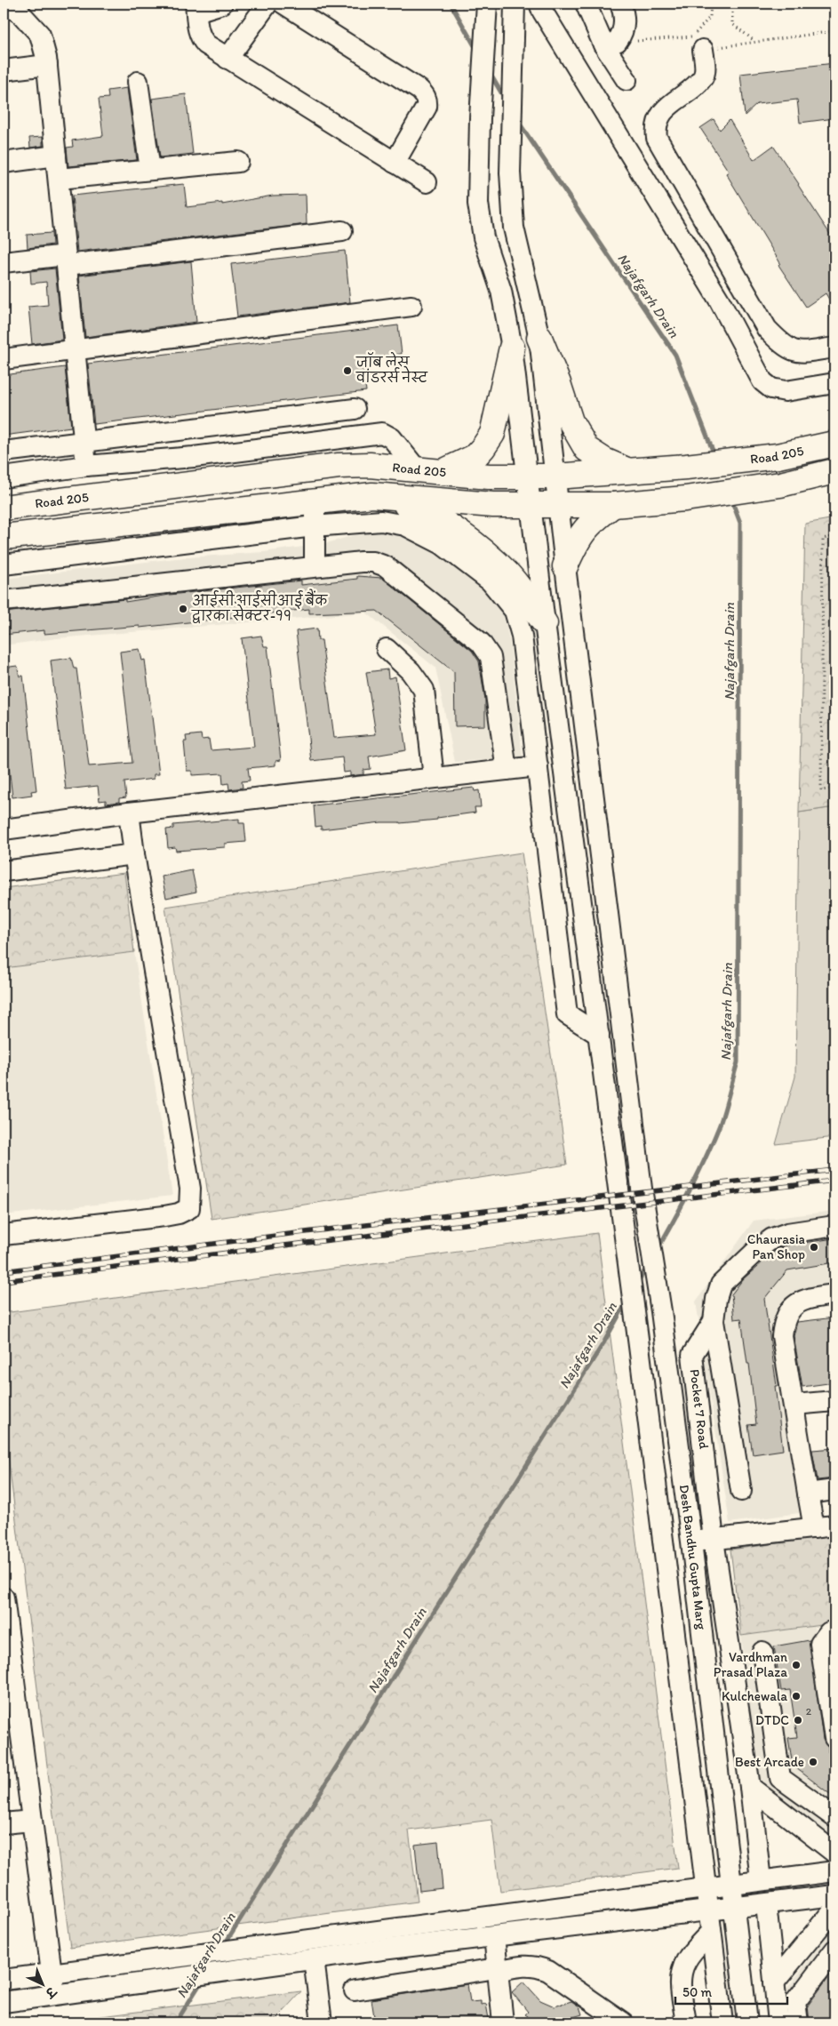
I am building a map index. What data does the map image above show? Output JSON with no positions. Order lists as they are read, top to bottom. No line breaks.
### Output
{"streets":{"main road":["Road 205"],"street":["Pocket 7 Road","Desh Bandhu Gupta Marg"]},"crossings":[["Road 205","Desh Bandhu Gupta Marg"]],"water":["Najafgarh Drain"],"places":["जॉब लेस वांडरर्स नेस्ट","आईसीआईसीआई बैंक द्वारका सेक्टर-११","Chaurasia Pan Shop","Vardhman Prasad Plaza","Kulchewala","DTDC","Best Arcade"],"house_numbers":["2"],"scale_bar":"50 m","north":"bottom right"}
